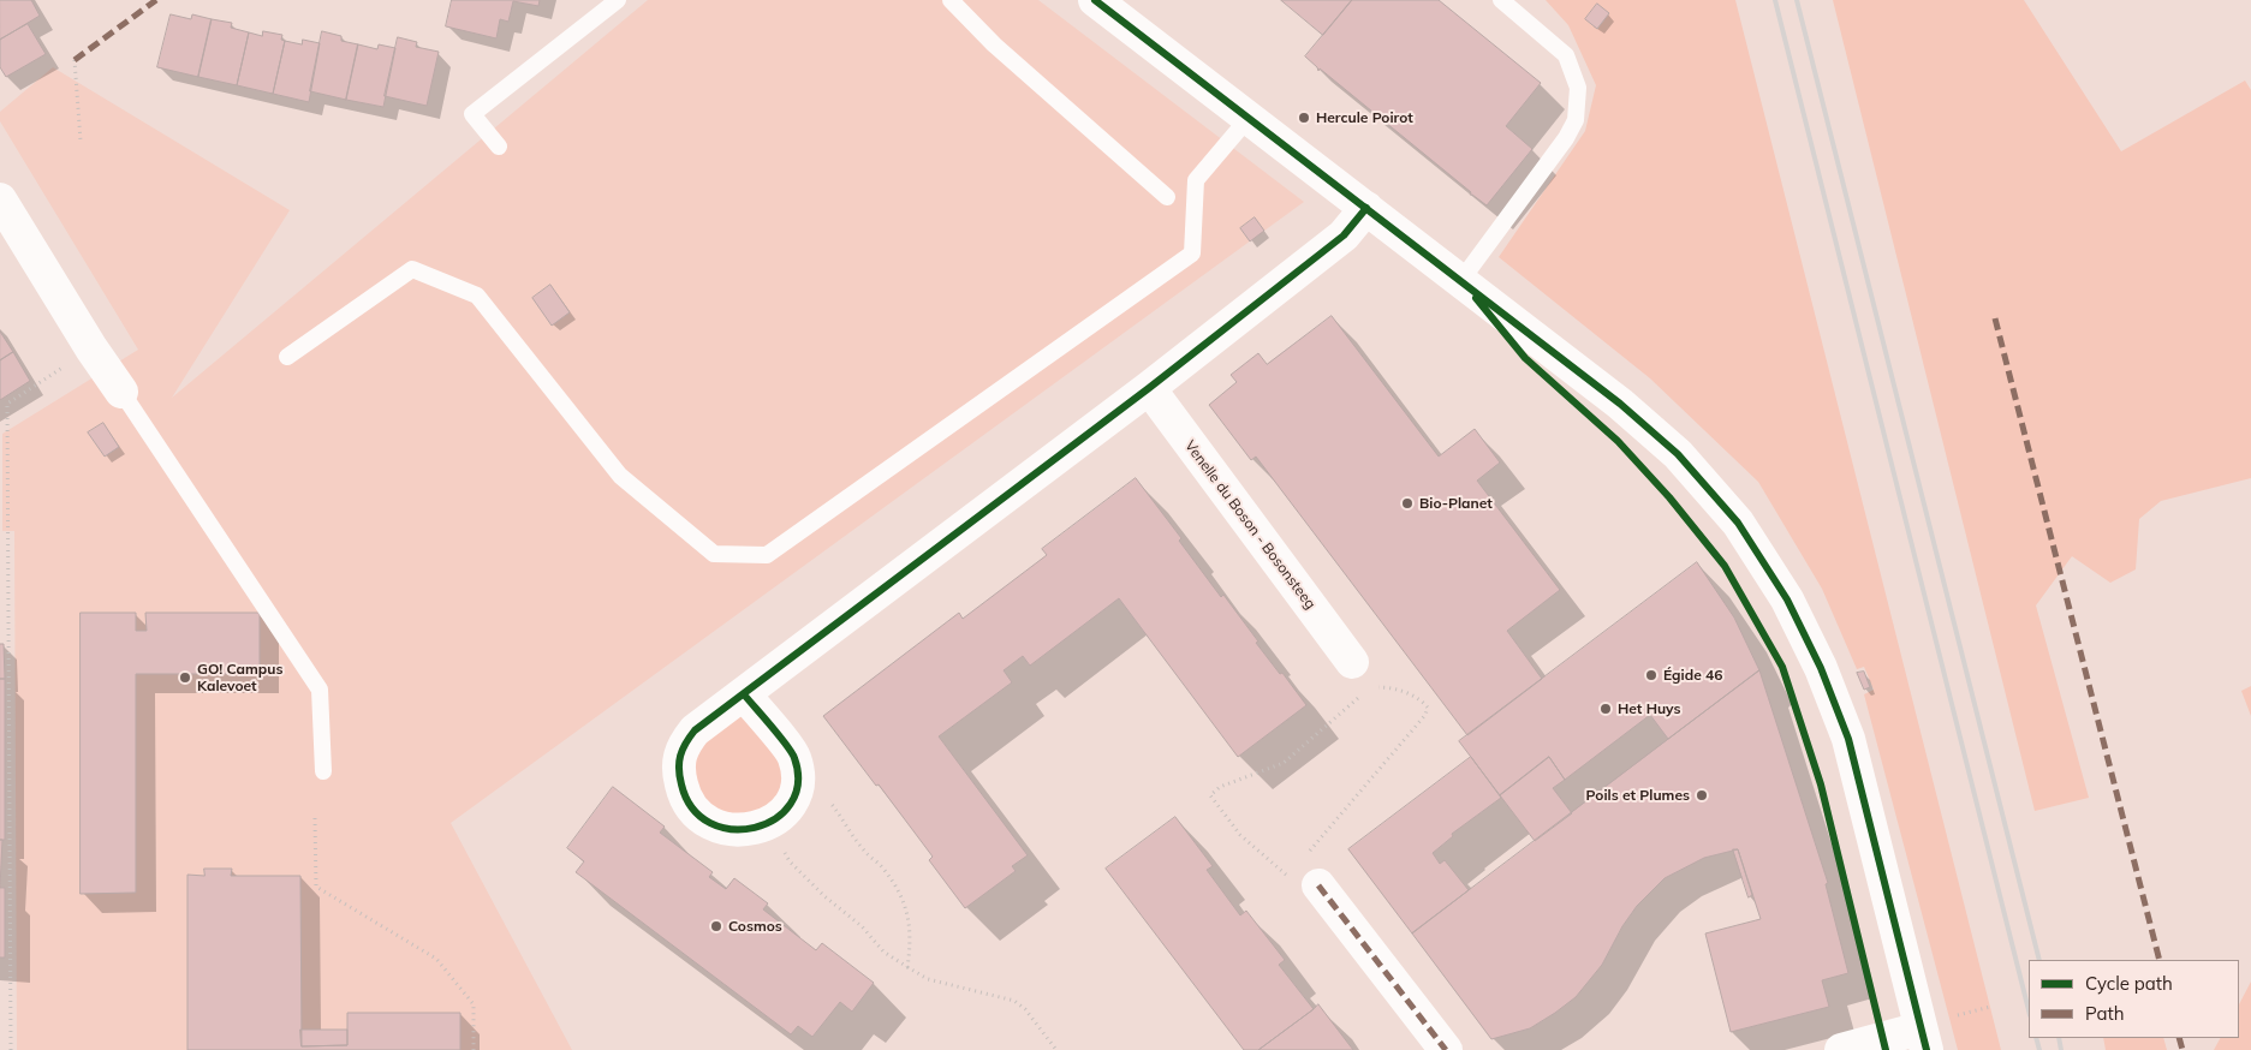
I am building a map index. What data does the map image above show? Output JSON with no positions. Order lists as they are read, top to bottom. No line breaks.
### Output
{"streets":{"street":["Venelle du Boson - Bosonsteeg"]},"places":["Hercule Poirot","Bio-Planet","Égide 46","GO! Campus Kalevoet","Het Huys","Poils et Plumes","Cosmos"],"legend":["Cycle path","Path"]}
